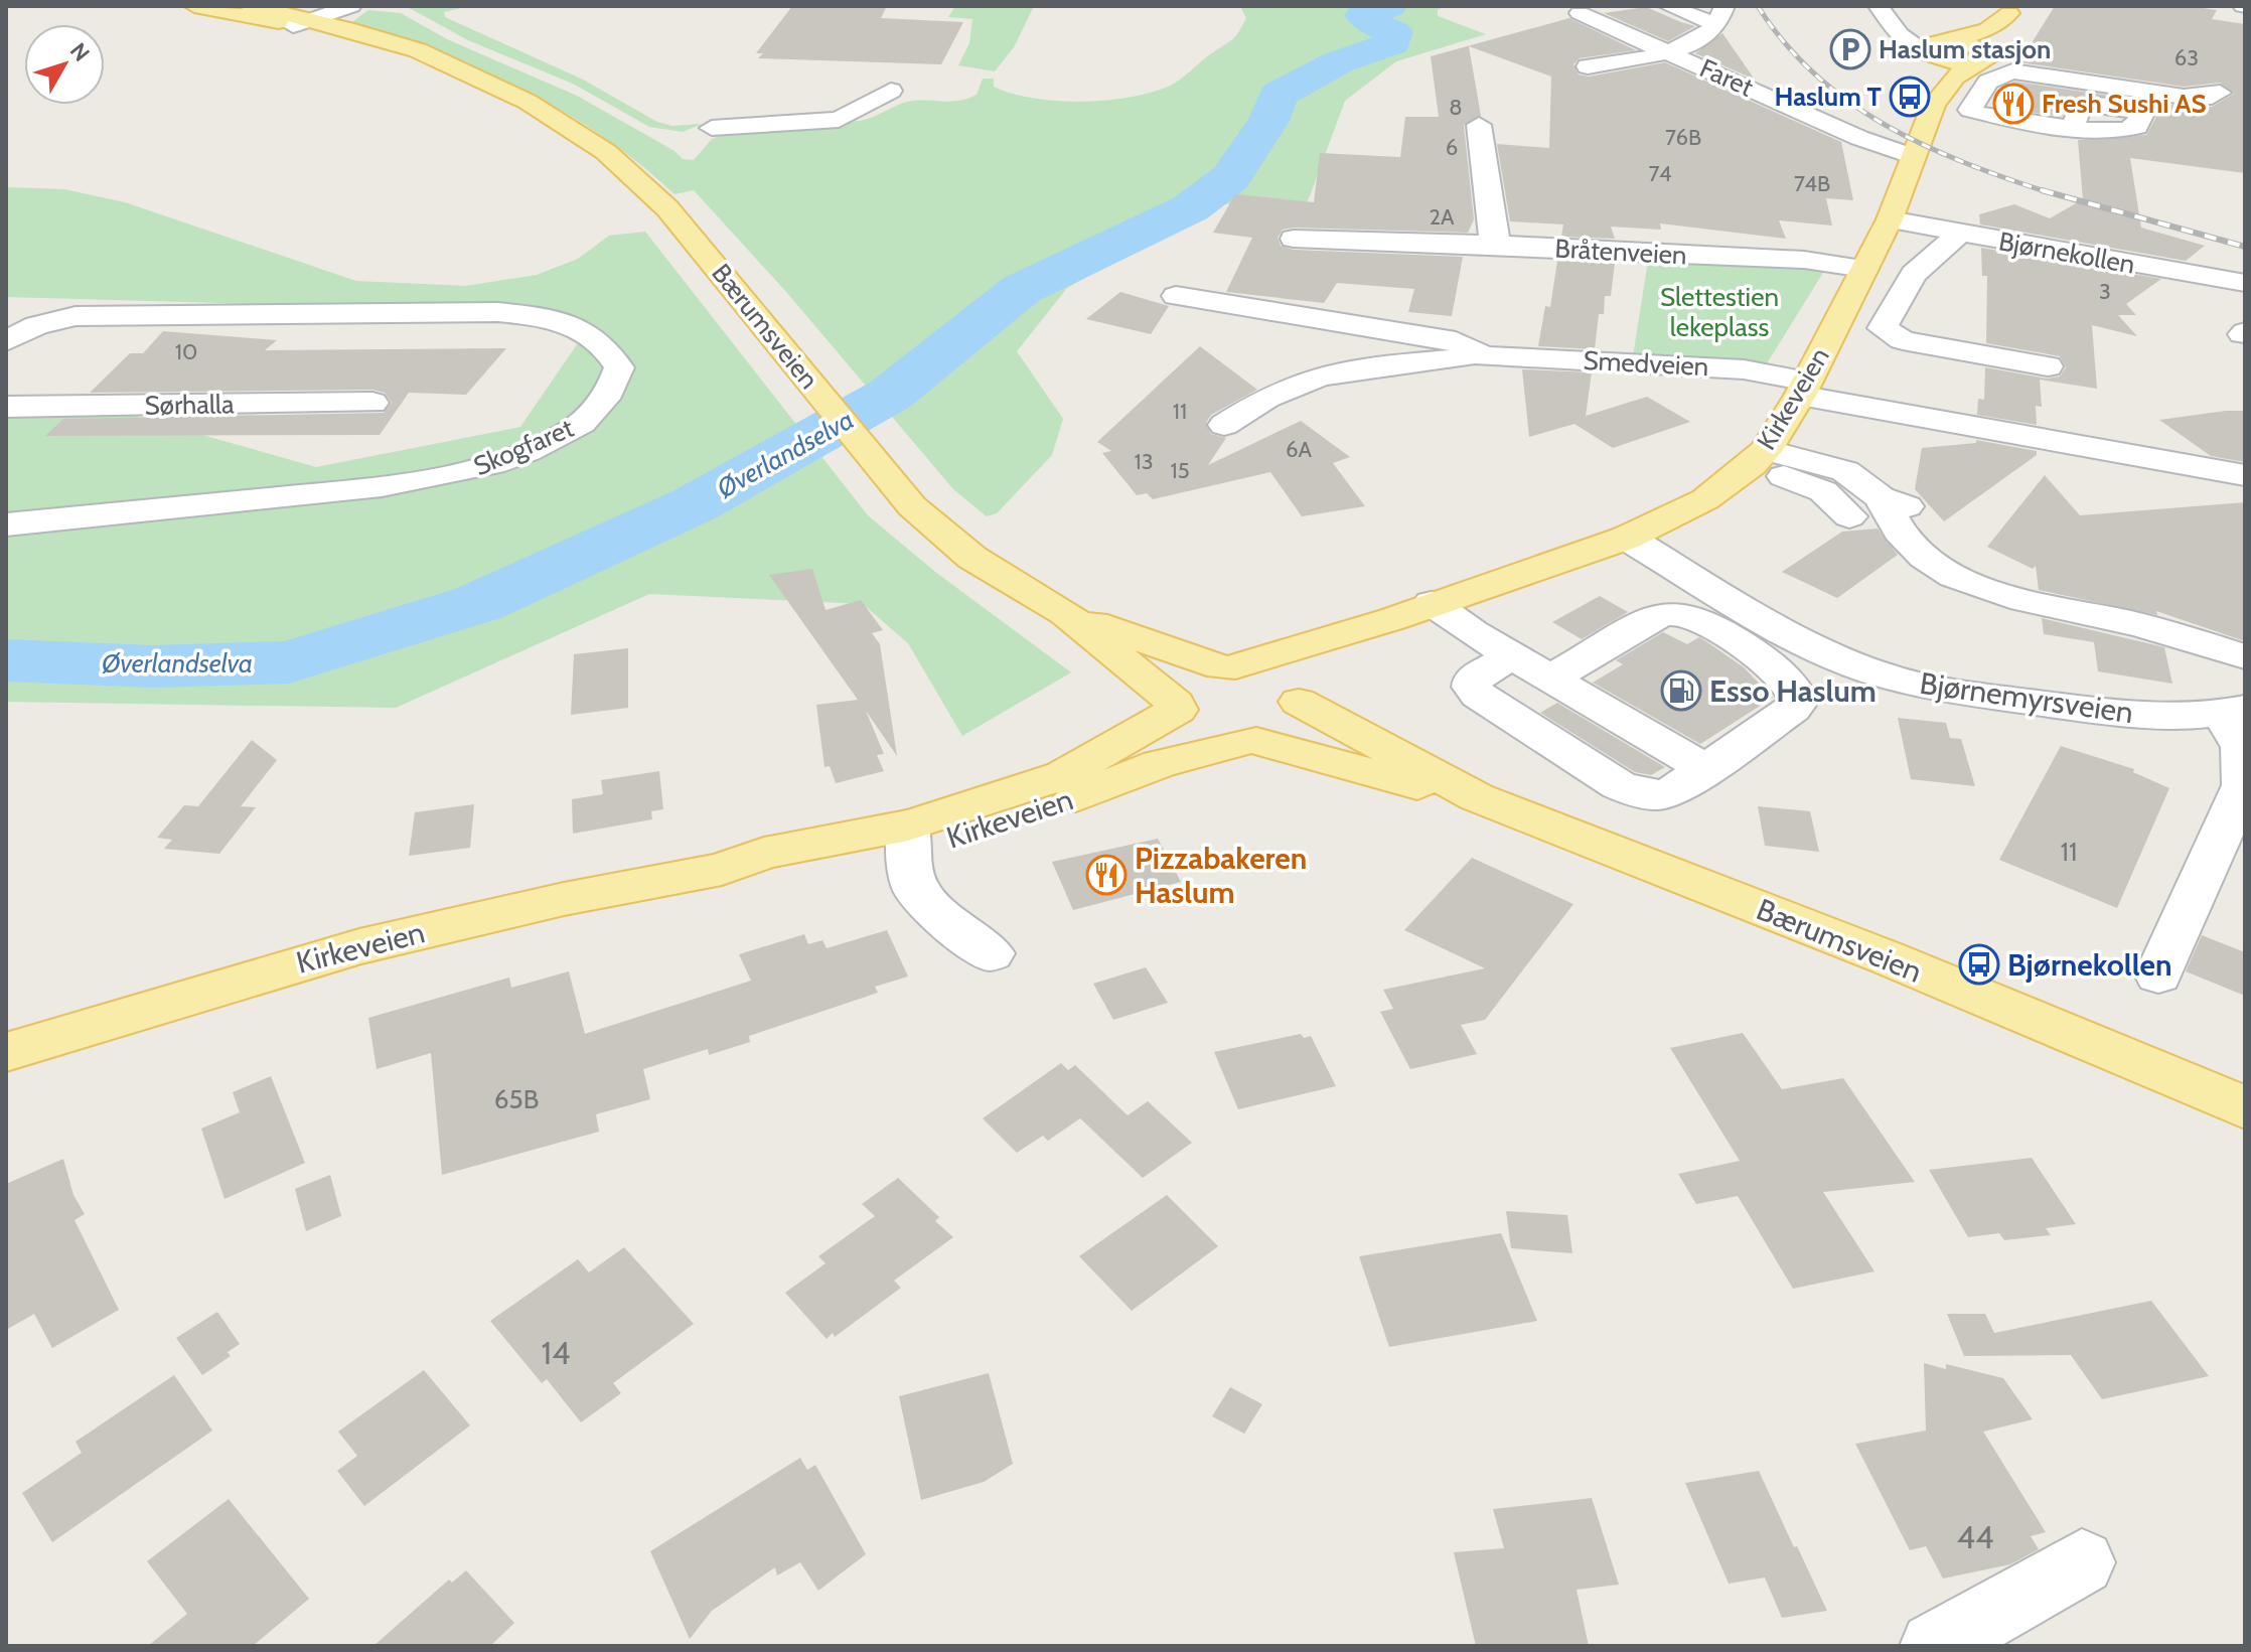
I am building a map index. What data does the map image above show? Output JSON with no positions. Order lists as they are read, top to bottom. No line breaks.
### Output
{"streets":{"main road":["Bærumsveien","Kirkeveien"],"street":["Faret","Bråtenveien","Bjørnekollen","Smedveien","Sørhalla","Skogfaret","Bjørnemyrsveien"]},"crossings":[["Faret","Kirkeveien"],["Bråtenveien","Kirkeveien"],["Bjørnekollen","Kirkeveien"],["Bærumsveien","Kirkeveien"],["Smedveien","Kirkeveien"],["Kirkeveien","Bjørnemyrsveien"]],"water":["Øverlandselva"],"parks":["Slettestien lekeplass"],"places":{"parking":["Haslum stasjon"],"bus stop":["Haslum T","Bjørnekollen"],"restaurant":["Fresh Sushi AS","Pizzabakeren Haslum"],"fuel station":["Esso Haslum"]},"house_numbers":["63","8","76B","6","74","74B","2A","3","10","11","6A","13","15","11","65B","14","44"],"north":"top right"}
